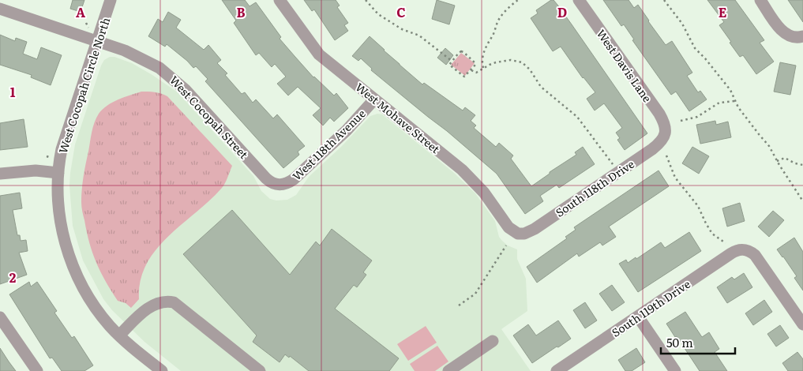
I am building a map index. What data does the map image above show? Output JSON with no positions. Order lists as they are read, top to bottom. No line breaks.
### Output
{"streets":{"street":["West Davis Lane","West Cocopah Circle North","West Cocopah Street","West Mohave Street","West 118th Avenue","South 118th Drive","South 119th Drive"]},"crossings":[["West Davis Lane","South 118th Drive"],["West Cocopah Circle North","West Cocopah Street"],["West Cocopah Street","West 118th Avenue"],["West Mohave Street","West 118th Avenue"],["West Mohave Street","South 118th Drive"]],"scale_bar":"50 m","grid":{"columns":["A","B","C","D","E"],"rows":["1","2"]}}
